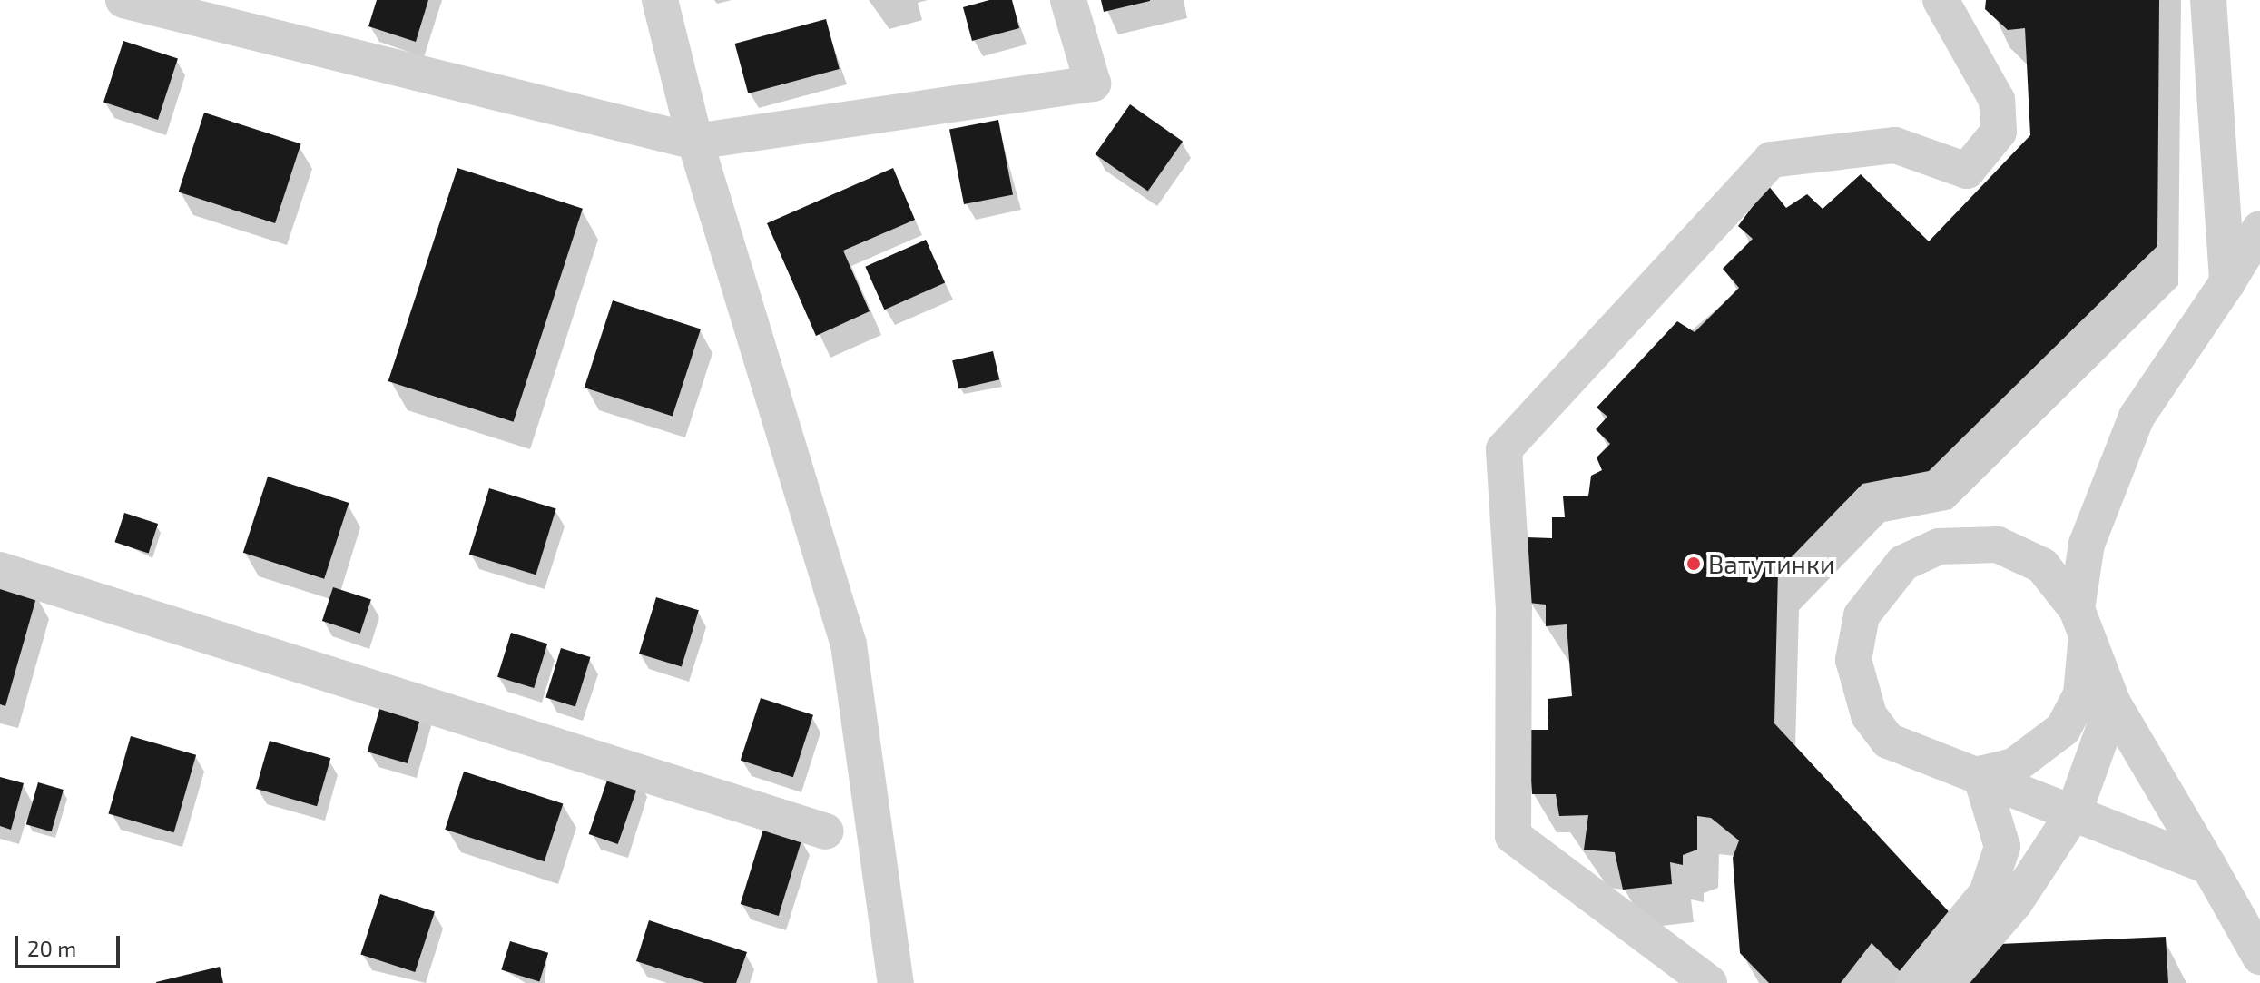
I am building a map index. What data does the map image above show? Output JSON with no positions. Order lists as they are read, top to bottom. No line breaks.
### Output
{"places":["Ватутинки"],"scale_bar":"20 m"}
